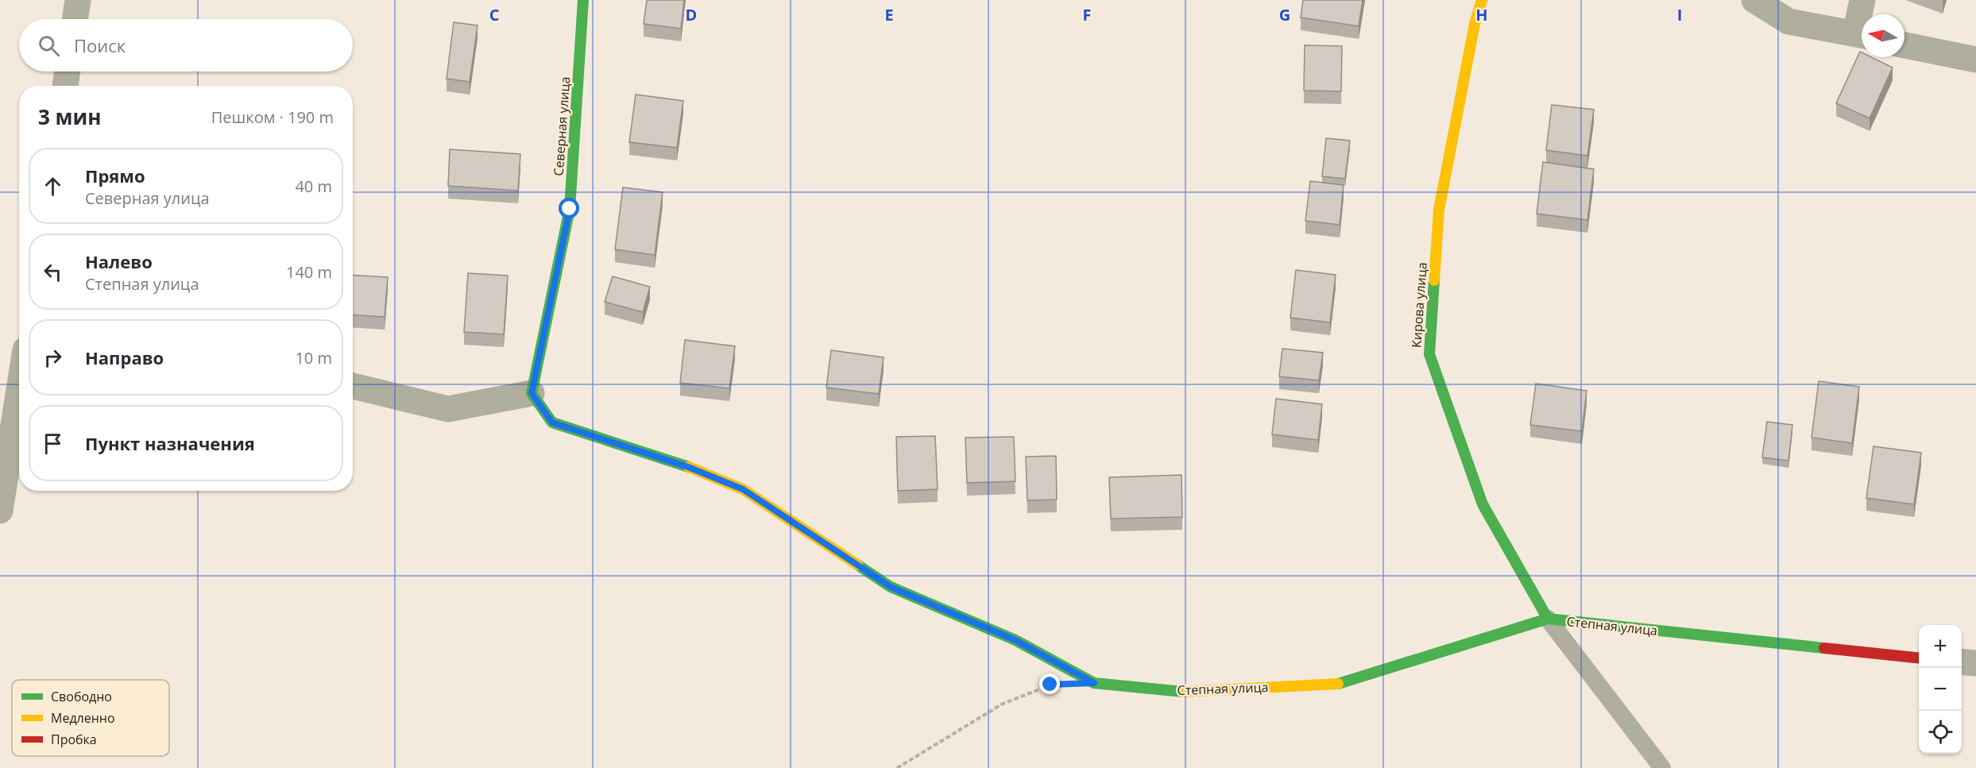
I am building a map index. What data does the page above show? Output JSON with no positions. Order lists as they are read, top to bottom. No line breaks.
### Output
{"streets":{"street":["Северная улица","Кирова улица","Степная улица"]},"crossings":[["Северная улица","Степная улица"],["Кирова улица","Степная улица"]],"legend":["Свободно","Медленно","Пробка"],"north":"left","page":{"search":"Поиск","heading":["3 мин","Пешком · 190 m"],"list":[["Прямо","Северная улица","40 m"],["Налево","Степная улица","140 m"],["Направо","10 m"],"Пункт назначения"],"map_buttons":["+","−"]},"grid":{"columns":["C","D","E","F","G","H","I"]}}
